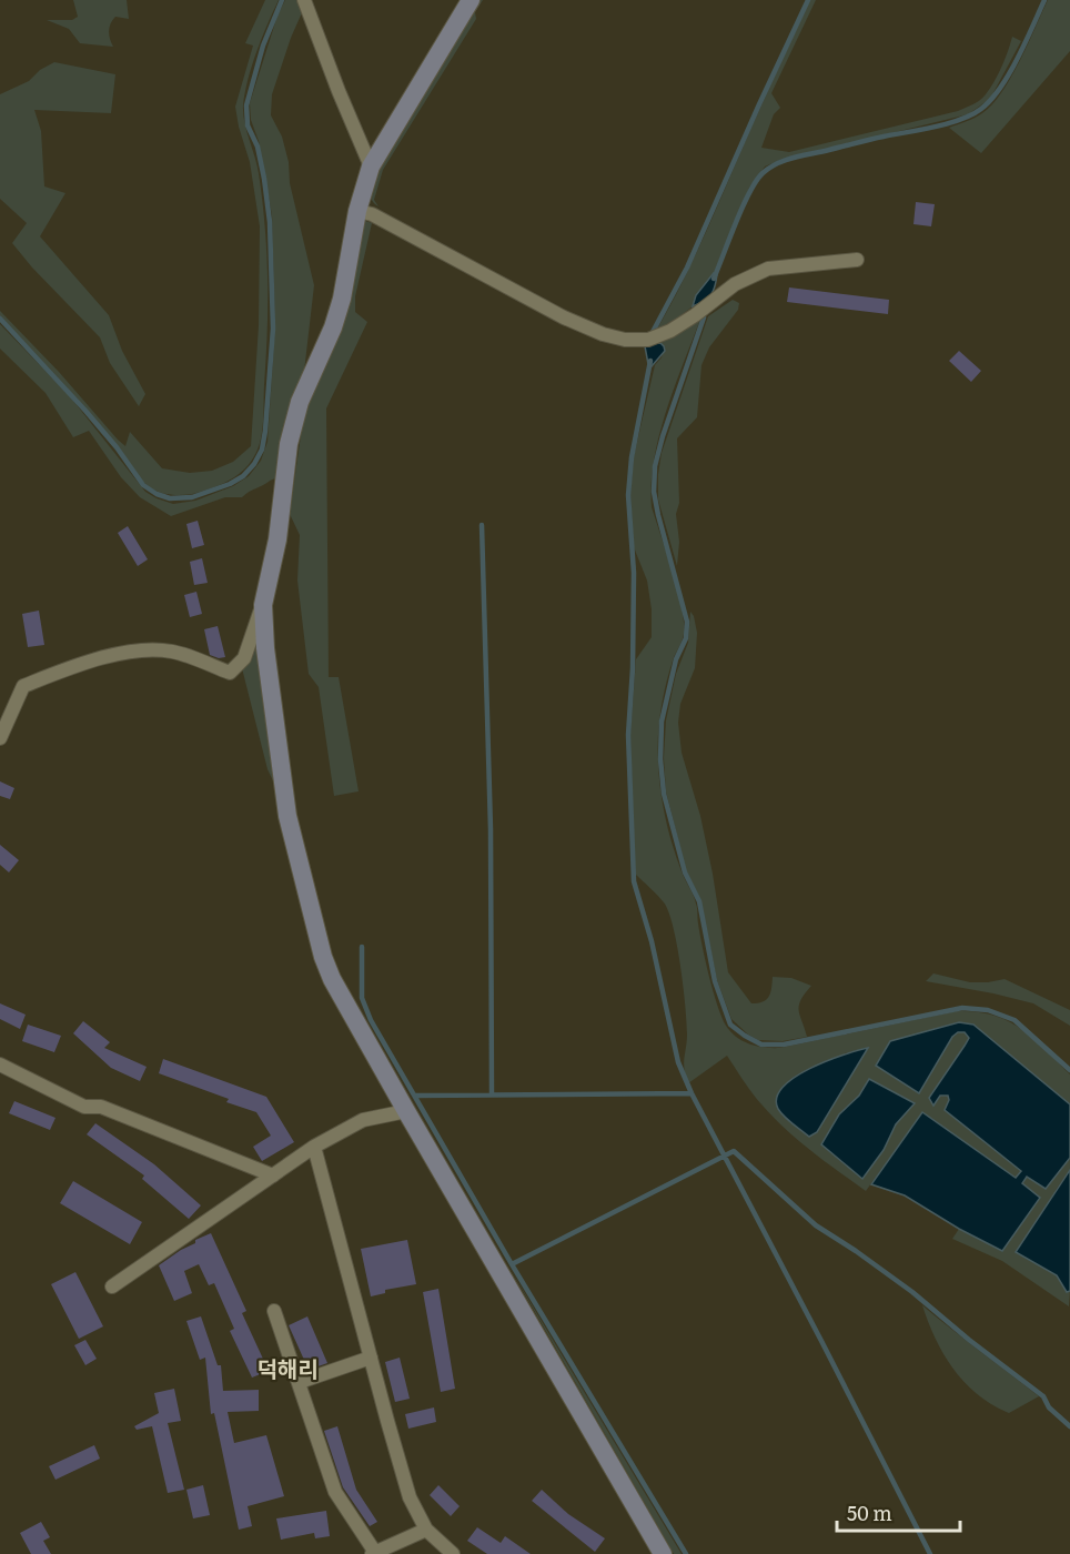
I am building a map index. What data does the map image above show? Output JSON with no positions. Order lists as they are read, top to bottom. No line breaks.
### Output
{"districts":["덕해리"],"scale_bar":"50 m"}
